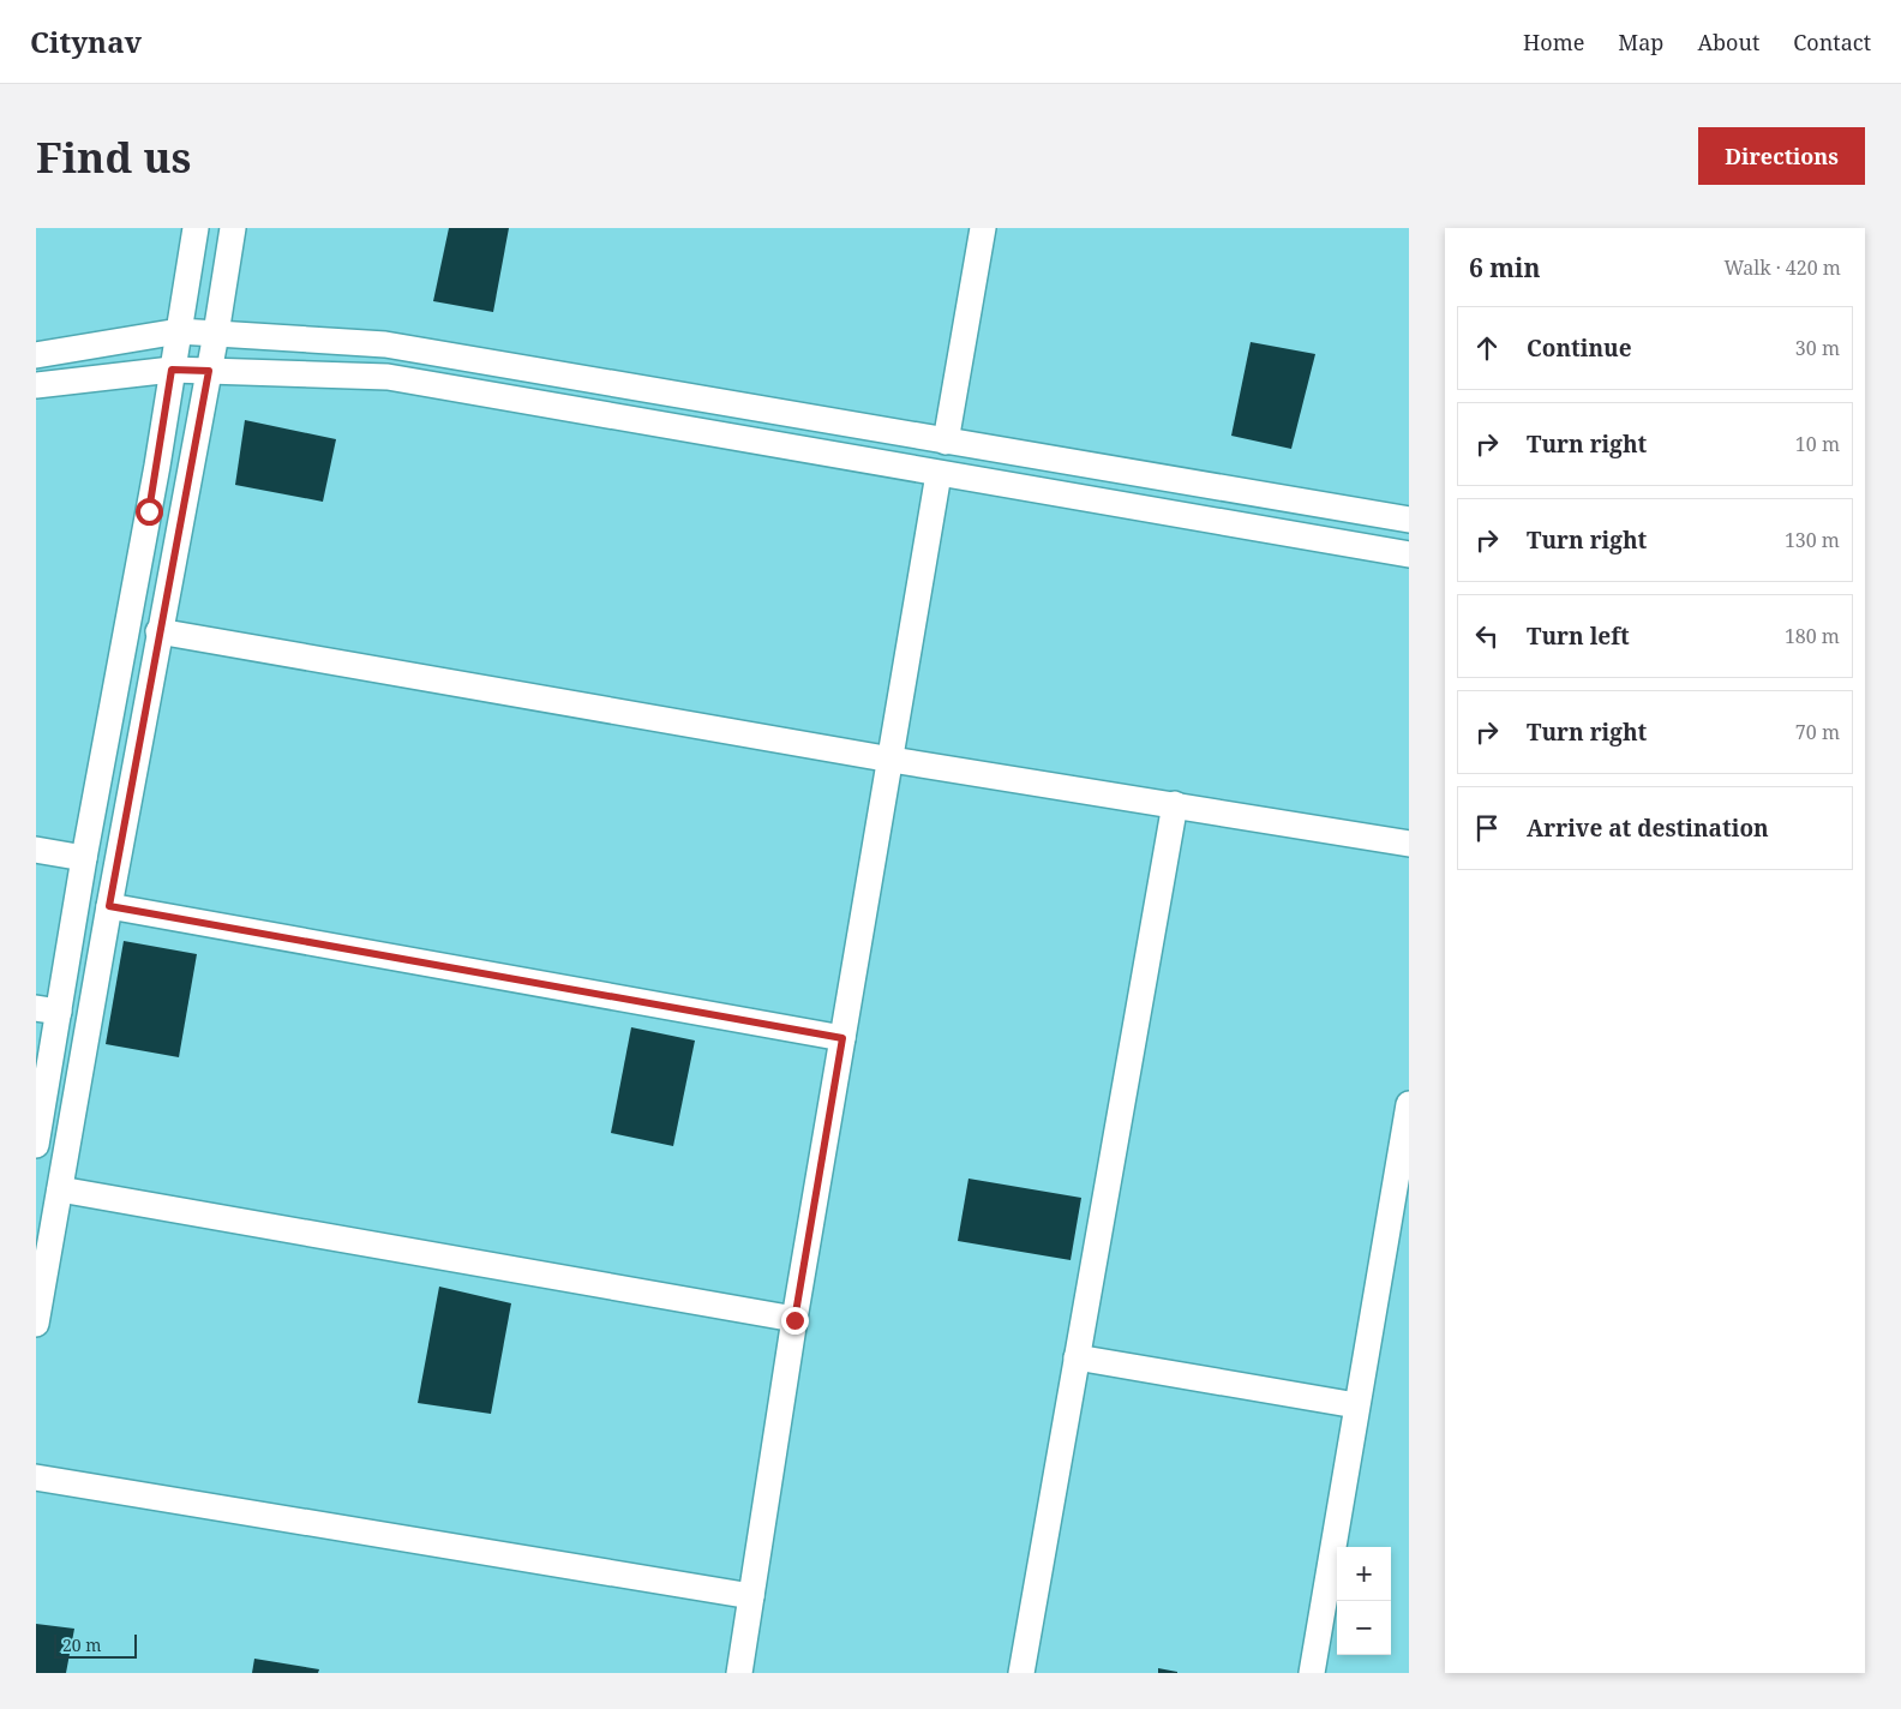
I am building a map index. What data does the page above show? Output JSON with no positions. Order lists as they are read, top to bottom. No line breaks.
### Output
{"scale_bar":"20 m","page":{"header":"Citynav","nav":["Home","Map","About","Contact"],"buttons":"Directions","title":"Find us","heading":["6 min","Walk · 420 m"],"list":[["Continue","30 m"],["Turn right","10 m"],["Turn right","130 m"],["Turn left","180 m"],["Turn right","70 m"],"Arrive at destination"],"map_buttons":["+","−"],"scale":"20 m"}}
